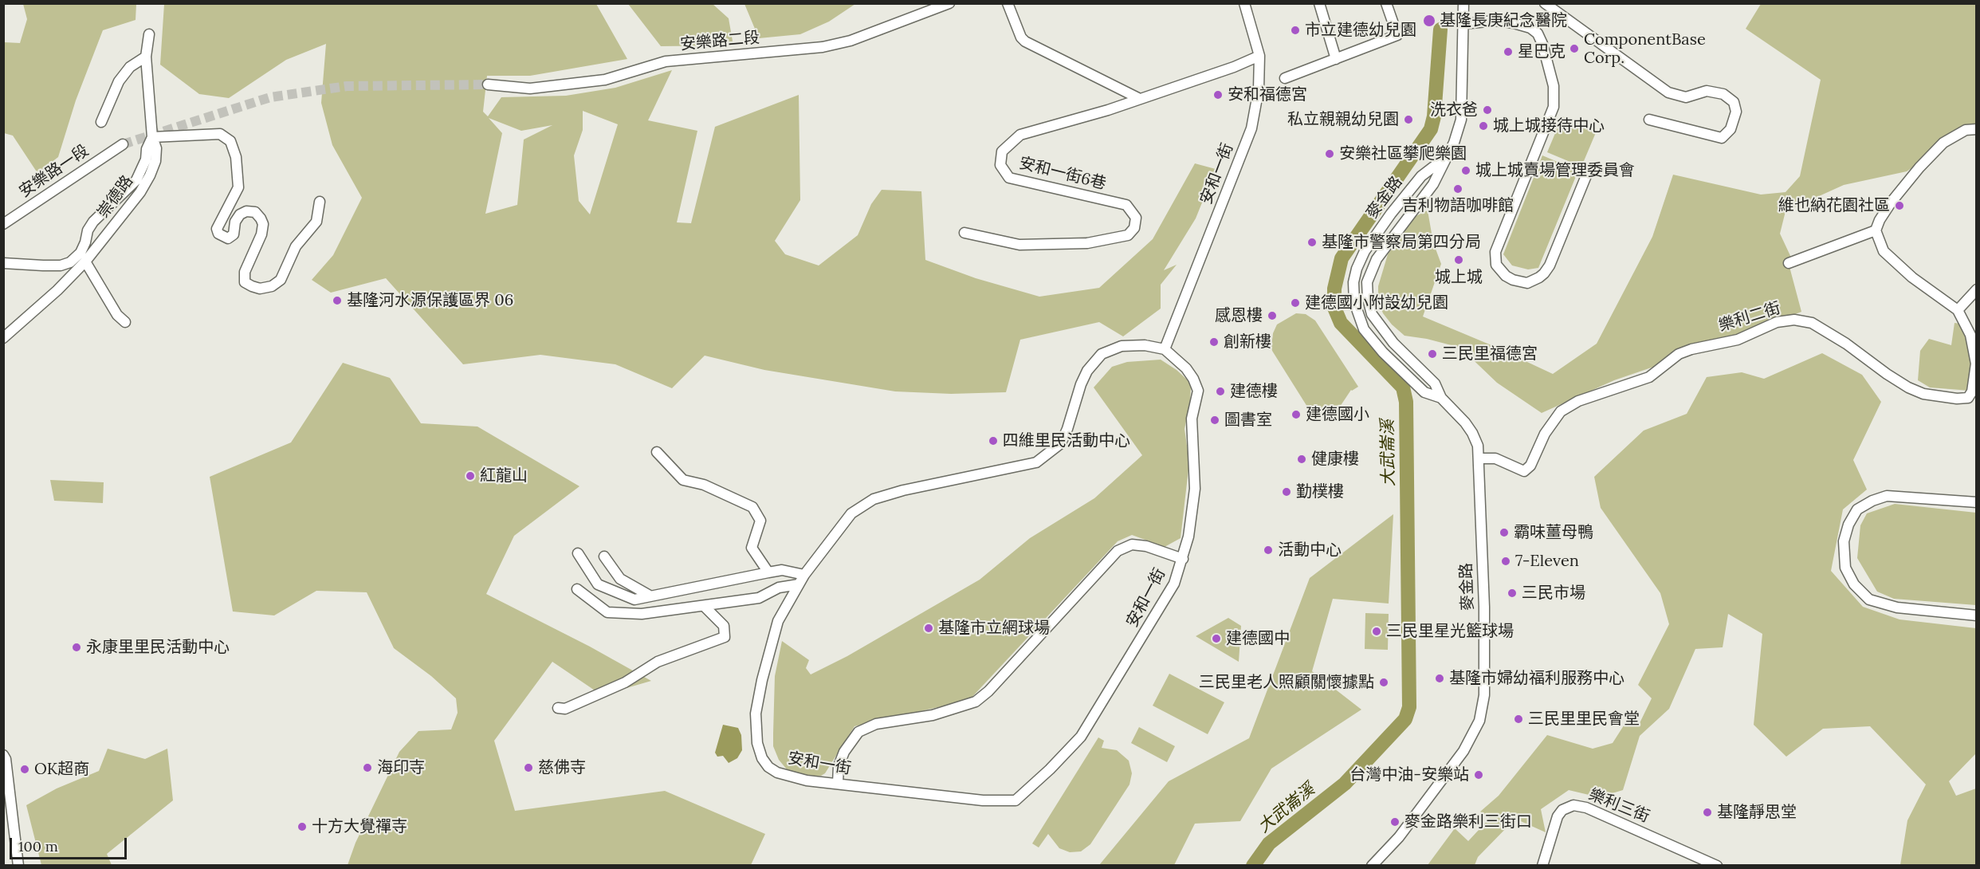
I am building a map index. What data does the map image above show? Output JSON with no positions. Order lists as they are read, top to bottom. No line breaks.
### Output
{"streets":{"street":["安樂路二段","安樂路一段","安和一街6巷","安和一街","崇德路","麥金路","樂利二街","樂利三街"]},"crossings":[["安和一街6巷","安和一街"],["麥金路","樂利二街"]],"water":["大武崙溪"],"places":["基隆長庚紀念醫院","市立建德幼兒園","ComponentBase Corp.","星巴克","安和福德宮","洗衣爸","私立親親幼兒園","城上城接待中心","安樂社區攀爬樂園","城上城賣場管理委員會","吉利物語咖啡館","維也納花園社區","基隆市警察局第四分局","城上城","基隆河水源保護區界 06","建德國小附設幼兒園","感恩樓","創新樓","三民里福德宮","建德樓","建德國小","圖書室","四維里民活動中心","健康樓","紅龍山","勤樸樓","霸味薑母鴨","活動中心","7-Eleven","三民市場","基隆市立網球場","三民里星光籃球場","建德國中","永康里里民活動中心","基隆市婦幼福利服務中心","三民里老人照顧關懷據點","三民里里民會堂","海印寺","慈佛寺","OK超商","台灣中油-安樂站","基隆靜思堂","麥金路樂利三街口","十方大覺禪寺"],"scale_bar":"100 m"}
